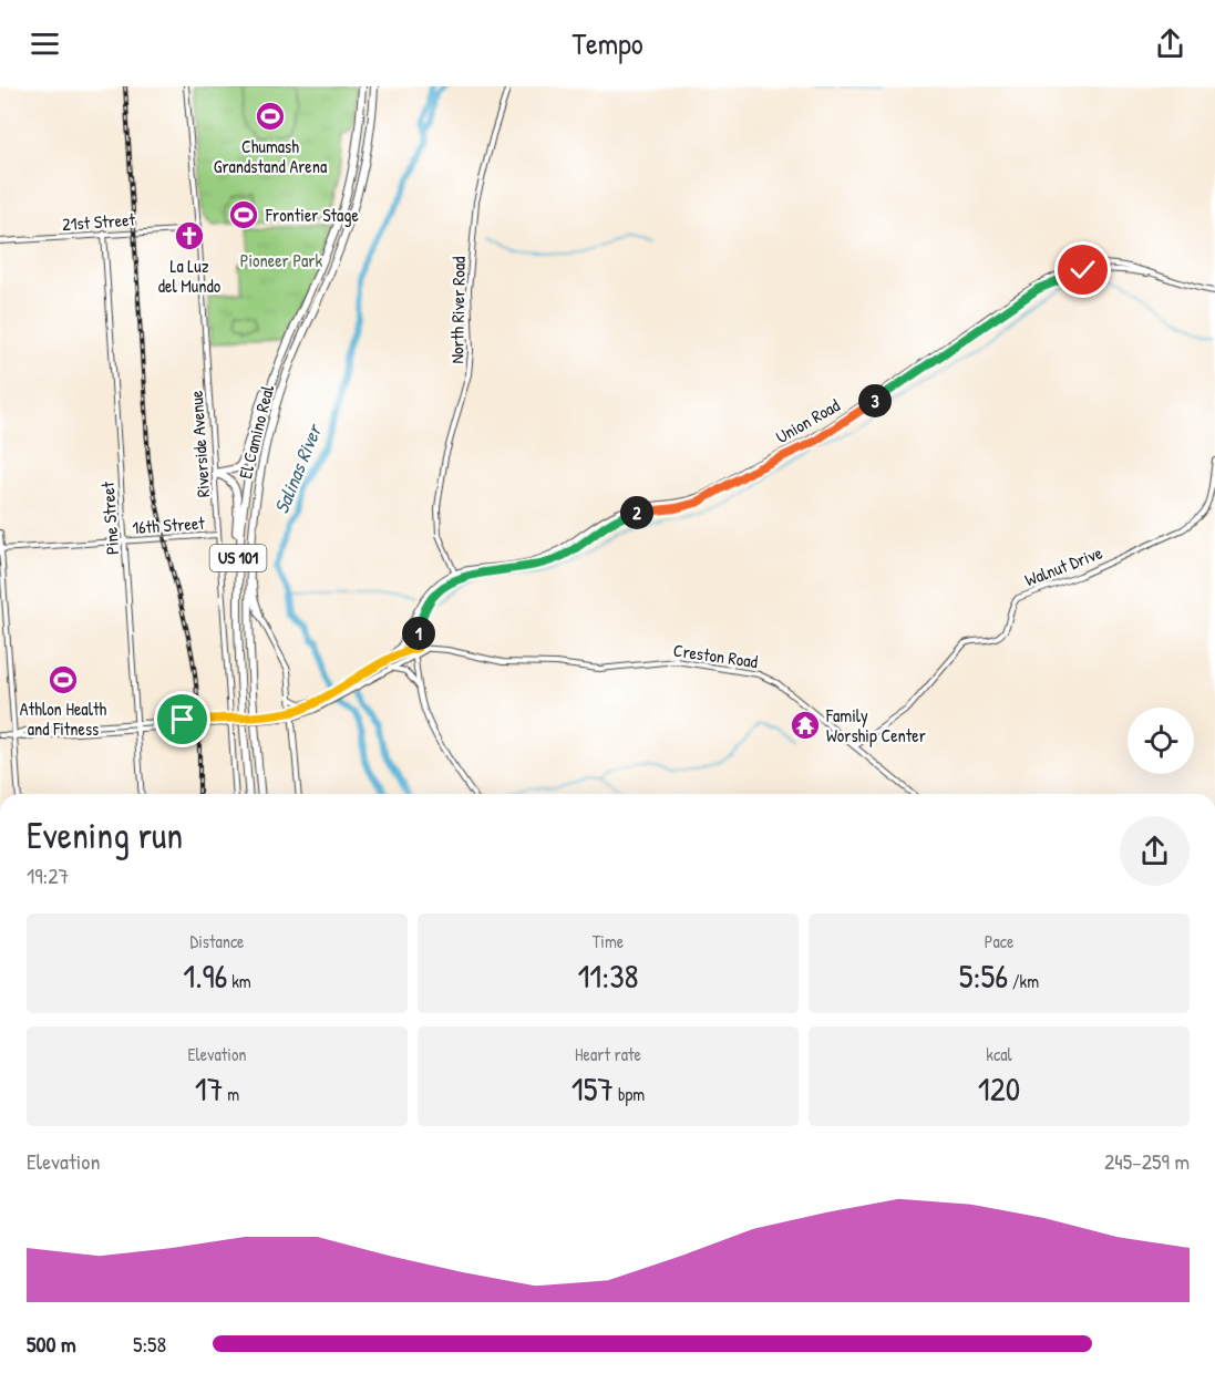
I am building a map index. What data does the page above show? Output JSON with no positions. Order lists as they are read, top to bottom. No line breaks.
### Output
{"streets":{"highway":["El Camino Real","US 101"],"main road":["21st Street","North River Road","Union Road","Riverside Avenue","Pine Street","16th Street","Walnut Drive","Creston Road"]},"crossings":[["21st Street","Riverside Avenue"],["21st Street","Pine Street"],["North River Road","Union Road"],["Riverside Avenue","16th Street"],["Pine Street","16th Street"],["Walnut Drive","Creston Road"]],"water":["Salinas River"],"parks":["Pioneer Park"],"places":{"sports":["Chumash Grandstand Arena","Frontier Stage","Athlon Health and Fitness"],"church":["La Luz del Mundo"],"temple":["Family Worship Center"]},"page":{"header":"Tempo","pins":["3","2","1"],"heading":["Evening run","19:27"],"stats":[["Distance","1.96 km"],["Time","11:38"],["Pace","5:56 /km"],["Elevation","17 m"],["Heart rate","157 bpm"],["kcal","120"]],"chart":["Elevation","245–259 m"],"list":[{"name":"500 m","note":"5:58"}]}}
